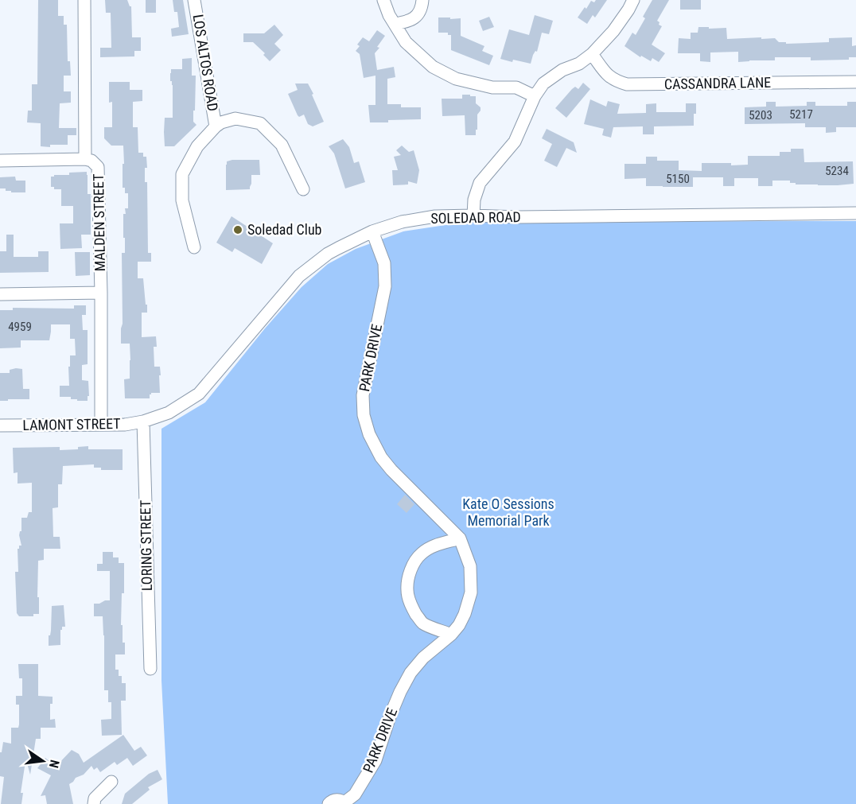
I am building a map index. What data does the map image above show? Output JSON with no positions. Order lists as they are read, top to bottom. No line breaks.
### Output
{"streets":{"street":["LOS ALTOS ROAD","CASSANDRA LANE","SOLEDAD ROAD","MALDEN STREET","PARK DRIVE","LAMONT STREET","LORING STREET"]},"crossings":[["SOLEDAD ROAD","PARK DRIVE"],["SOLEDAD ROAD","LAMONT STREET"],["SOLEDAD ROAD","LORING STREET"],["MALDEN STREET","LAMONT STREET"],["LAMONT STREET","LORING STREET"]],"parks":["Kate O Sessions Memorial Park"],"places":["Soledad Club"],"house_numbers":["5217","5203","5234","5150","4959"],"north":"right"}
